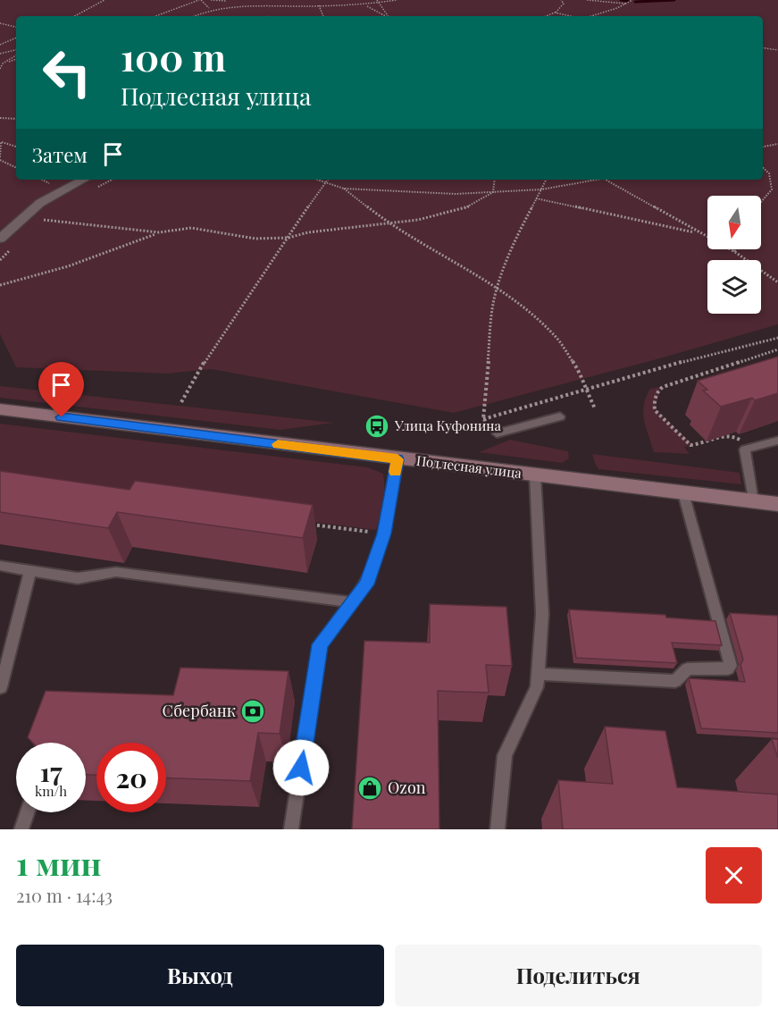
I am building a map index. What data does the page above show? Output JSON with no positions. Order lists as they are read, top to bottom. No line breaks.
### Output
{"streets":{"main road":["Подлесная улица"]},"places":{"bus stop":["Улица Куфонина"],"bank":["Сбербанк"],"shop":["Ozon"]},"north":"bottom","page":{"turn":["100 m","Подлесная улица"],"then":"Затем","speed":"17 km/h","limit":"20","heading":["1 мин","210 m · 14:43"],"buttons":["Выход","Поделиться"]}}
